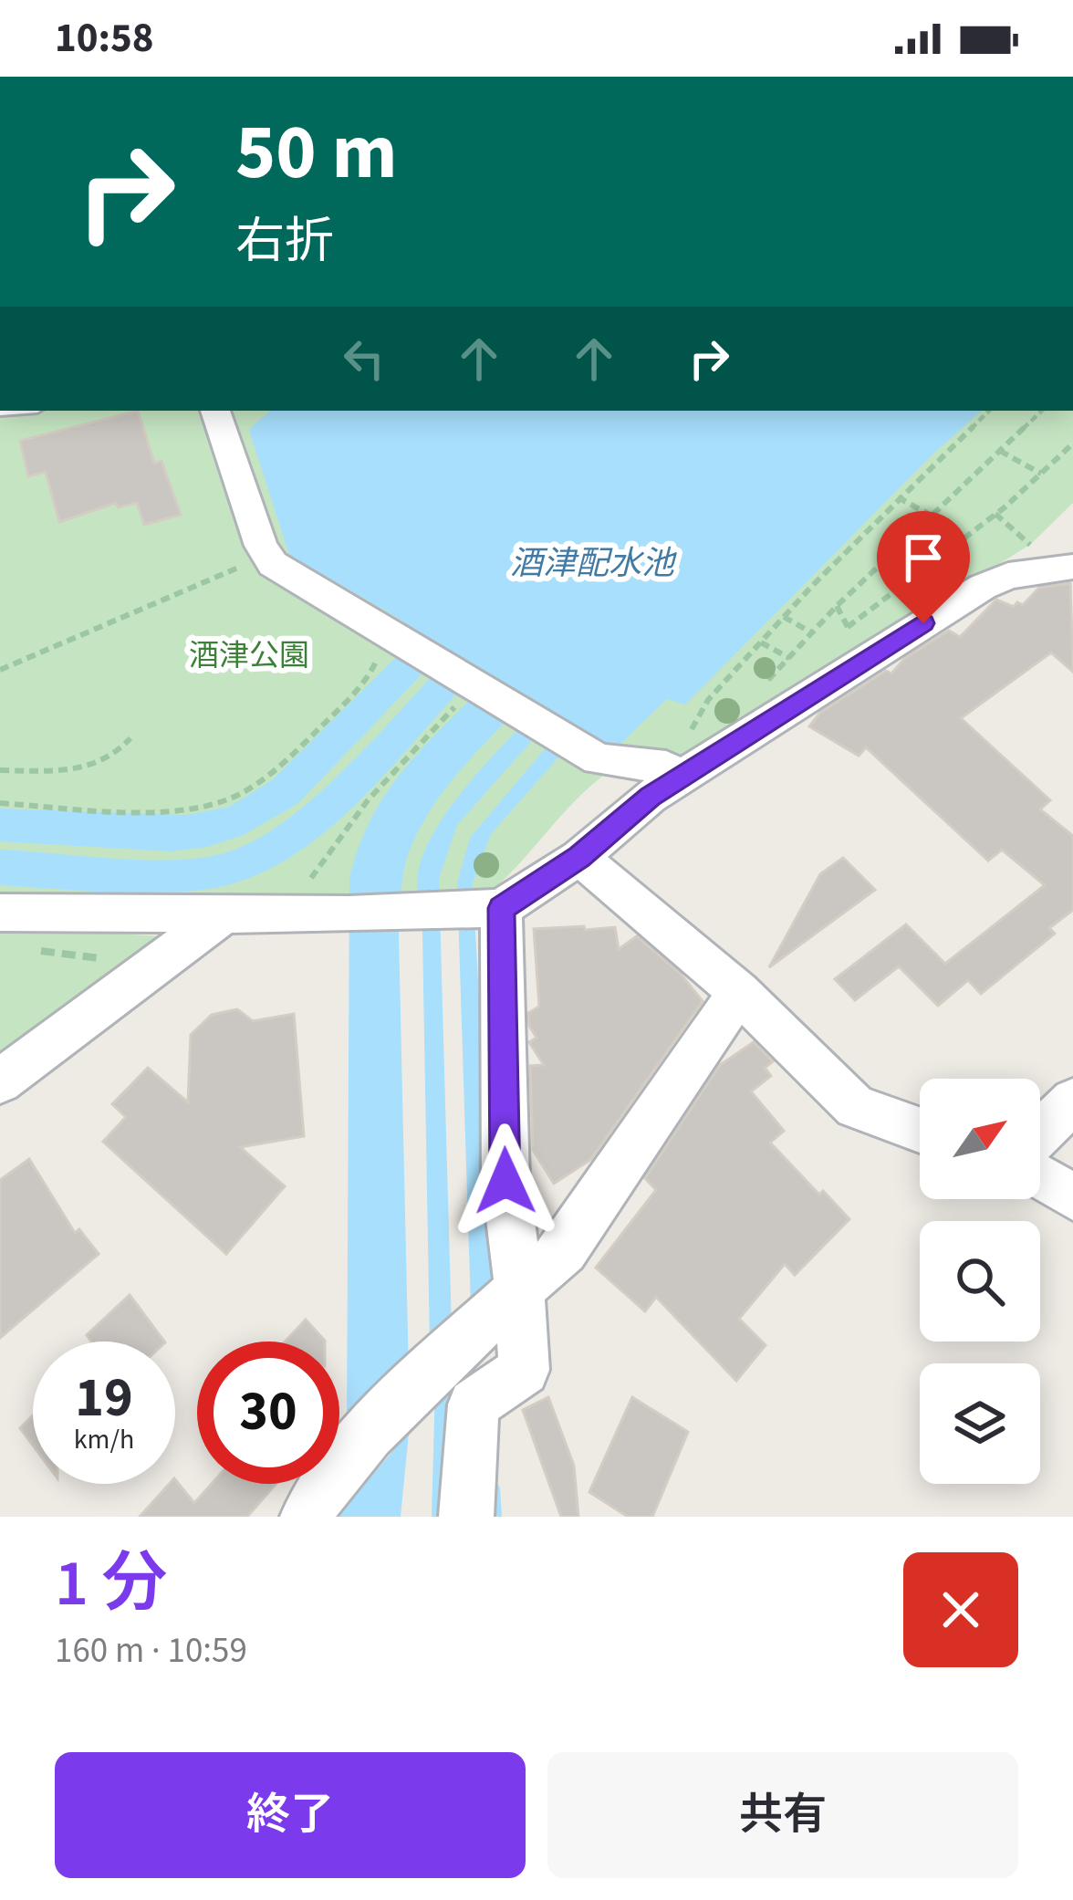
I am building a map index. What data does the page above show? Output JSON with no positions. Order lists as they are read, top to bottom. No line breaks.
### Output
{"water":["酒津配水池"],"parks":["酒津公園"],"north":"top right","page":{"status":"10:58","turn":["50 m","右折"],"speed":"19 km/h","limit":"30","heading":["1 分","160 m · 10:59"],"buttons":["終了","共有"]}}
